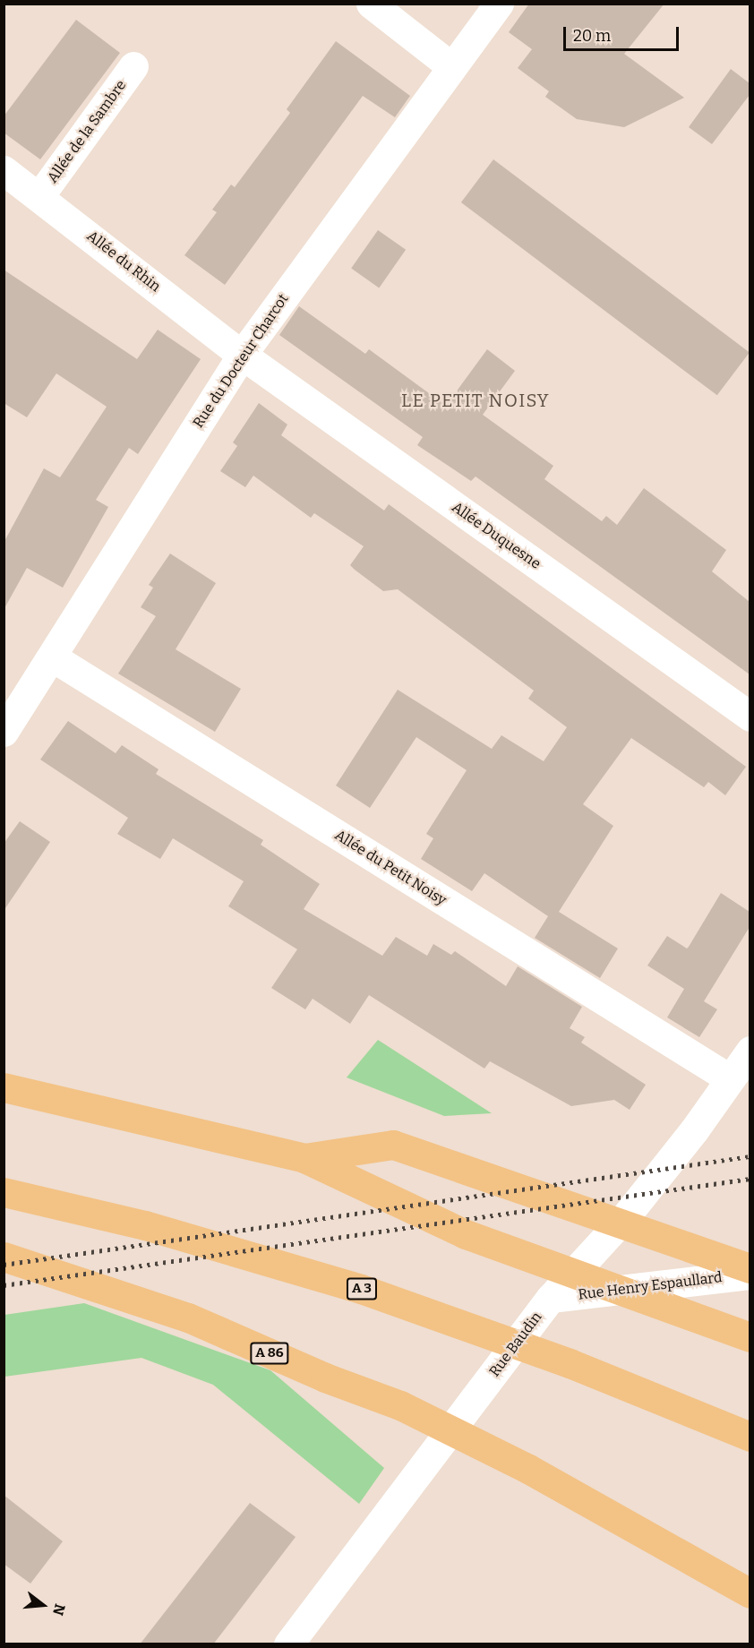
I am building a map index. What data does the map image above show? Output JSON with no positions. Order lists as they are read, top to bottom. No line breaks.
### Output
{"streets":{"highway":["A 3","A 86"],"street":["Allée de la Sambre","Allée du Rhin","Rue du Docteur Charcot","Allée Duquesne","Allée du Petit Noisy","Rue Henry Espaullard","Rue Baudin"]},"crossings":[["Allée de la Sambre","Allée du Rhin"],["Allée du Rhin","Rue du Docteur Charcot"],["Allée du Rhin","Allée Duquesne"],["Rue du Docteur Charcot","Allée Duquesne"],["Rue du Docteur Charcot","Allée du Petit Noisy"],["Allée du Petit Noisy","Rue Baudin"],["Rue Henry Espaullard","Rue Baudin"]],"districts":["LE PETIT NOISY"],"scale_bar":"20 m","north":"right"}
